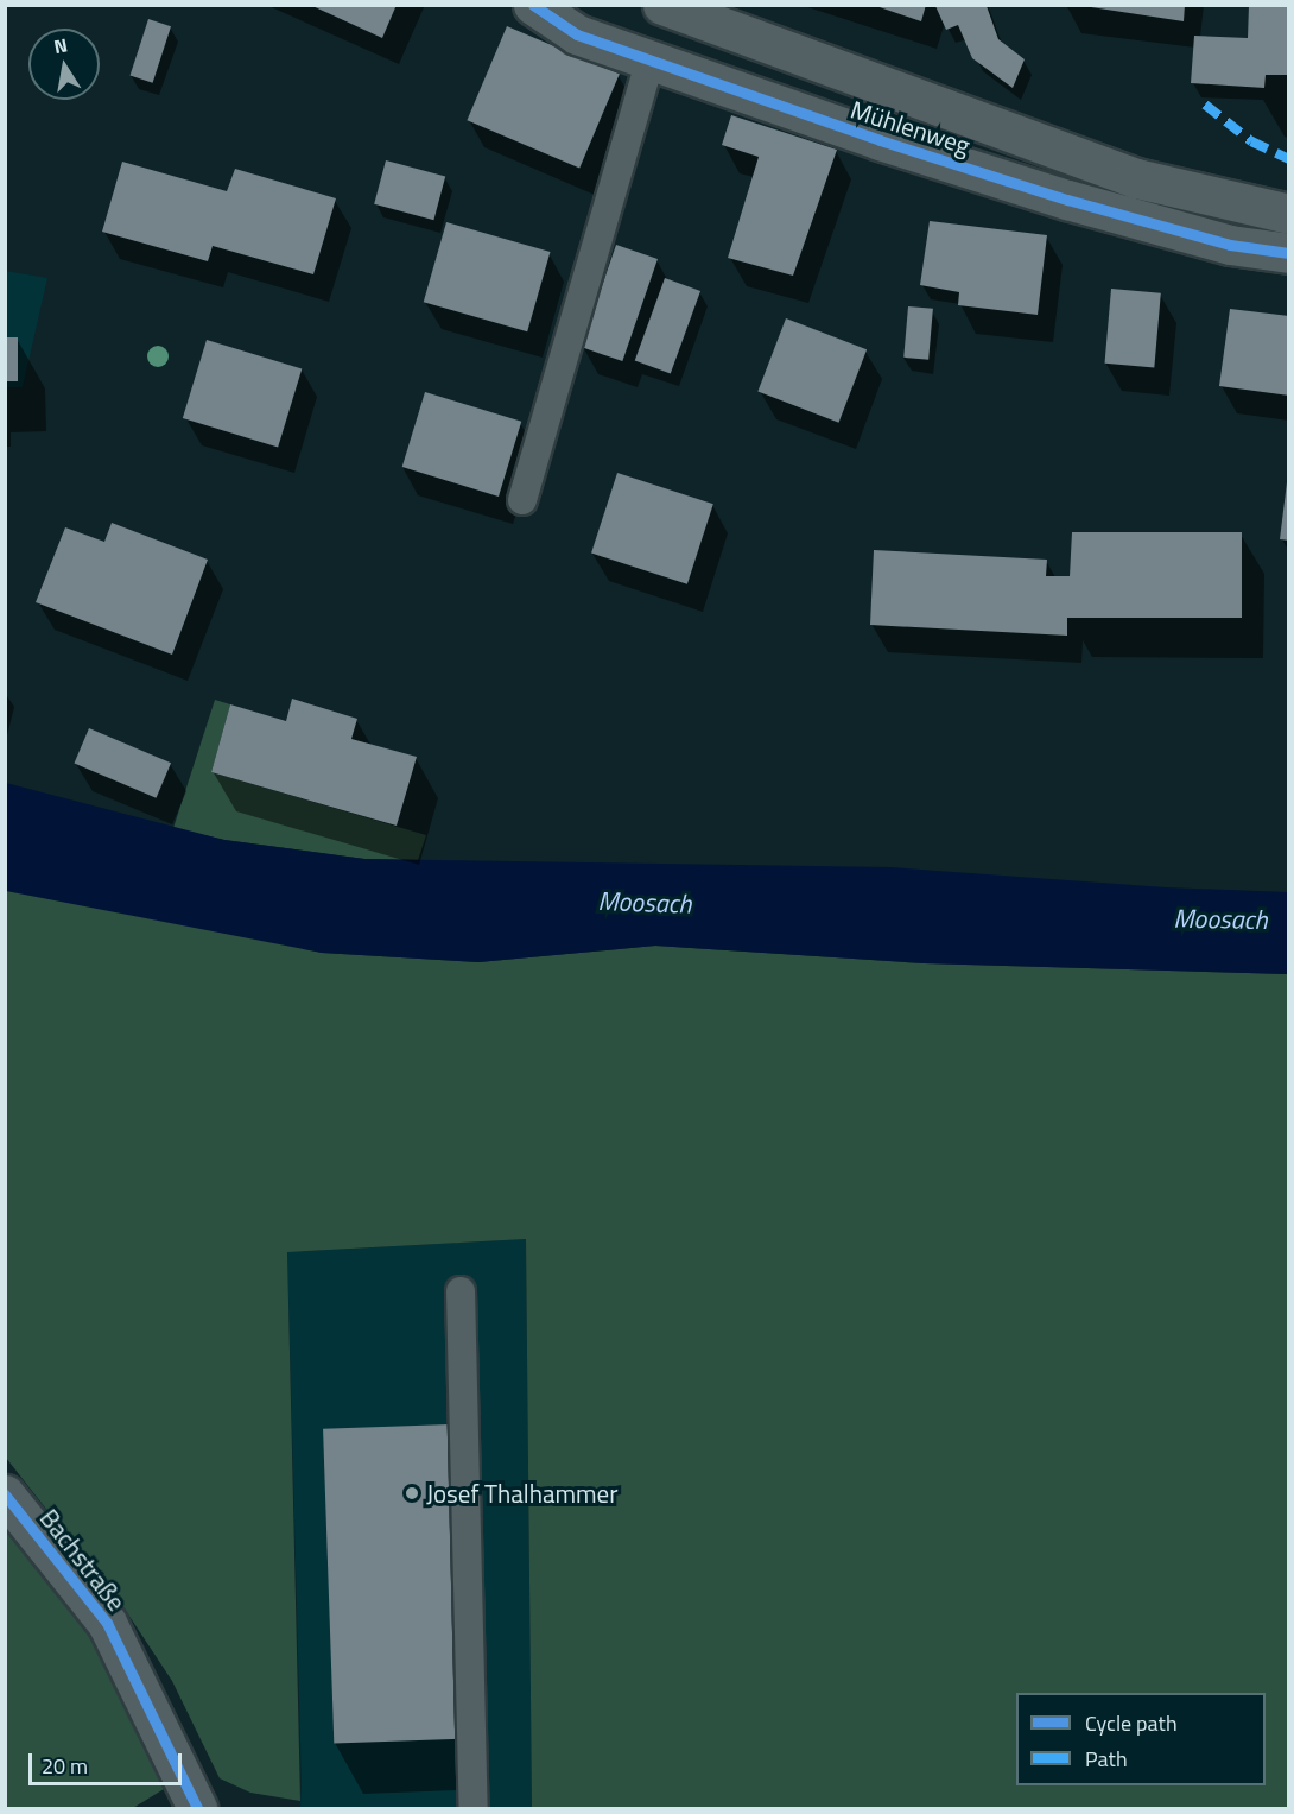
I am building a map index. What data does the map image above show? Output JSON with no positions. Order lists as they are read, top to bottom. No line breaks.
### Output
{"streets":{"street":["Mühlenweg","Bachstraße"]},"water":["Moosach"],"places":["Josef Thalhammer"],"legend":["Cycle path","Path"],"scale_bar":"20 m","north":"top"}
